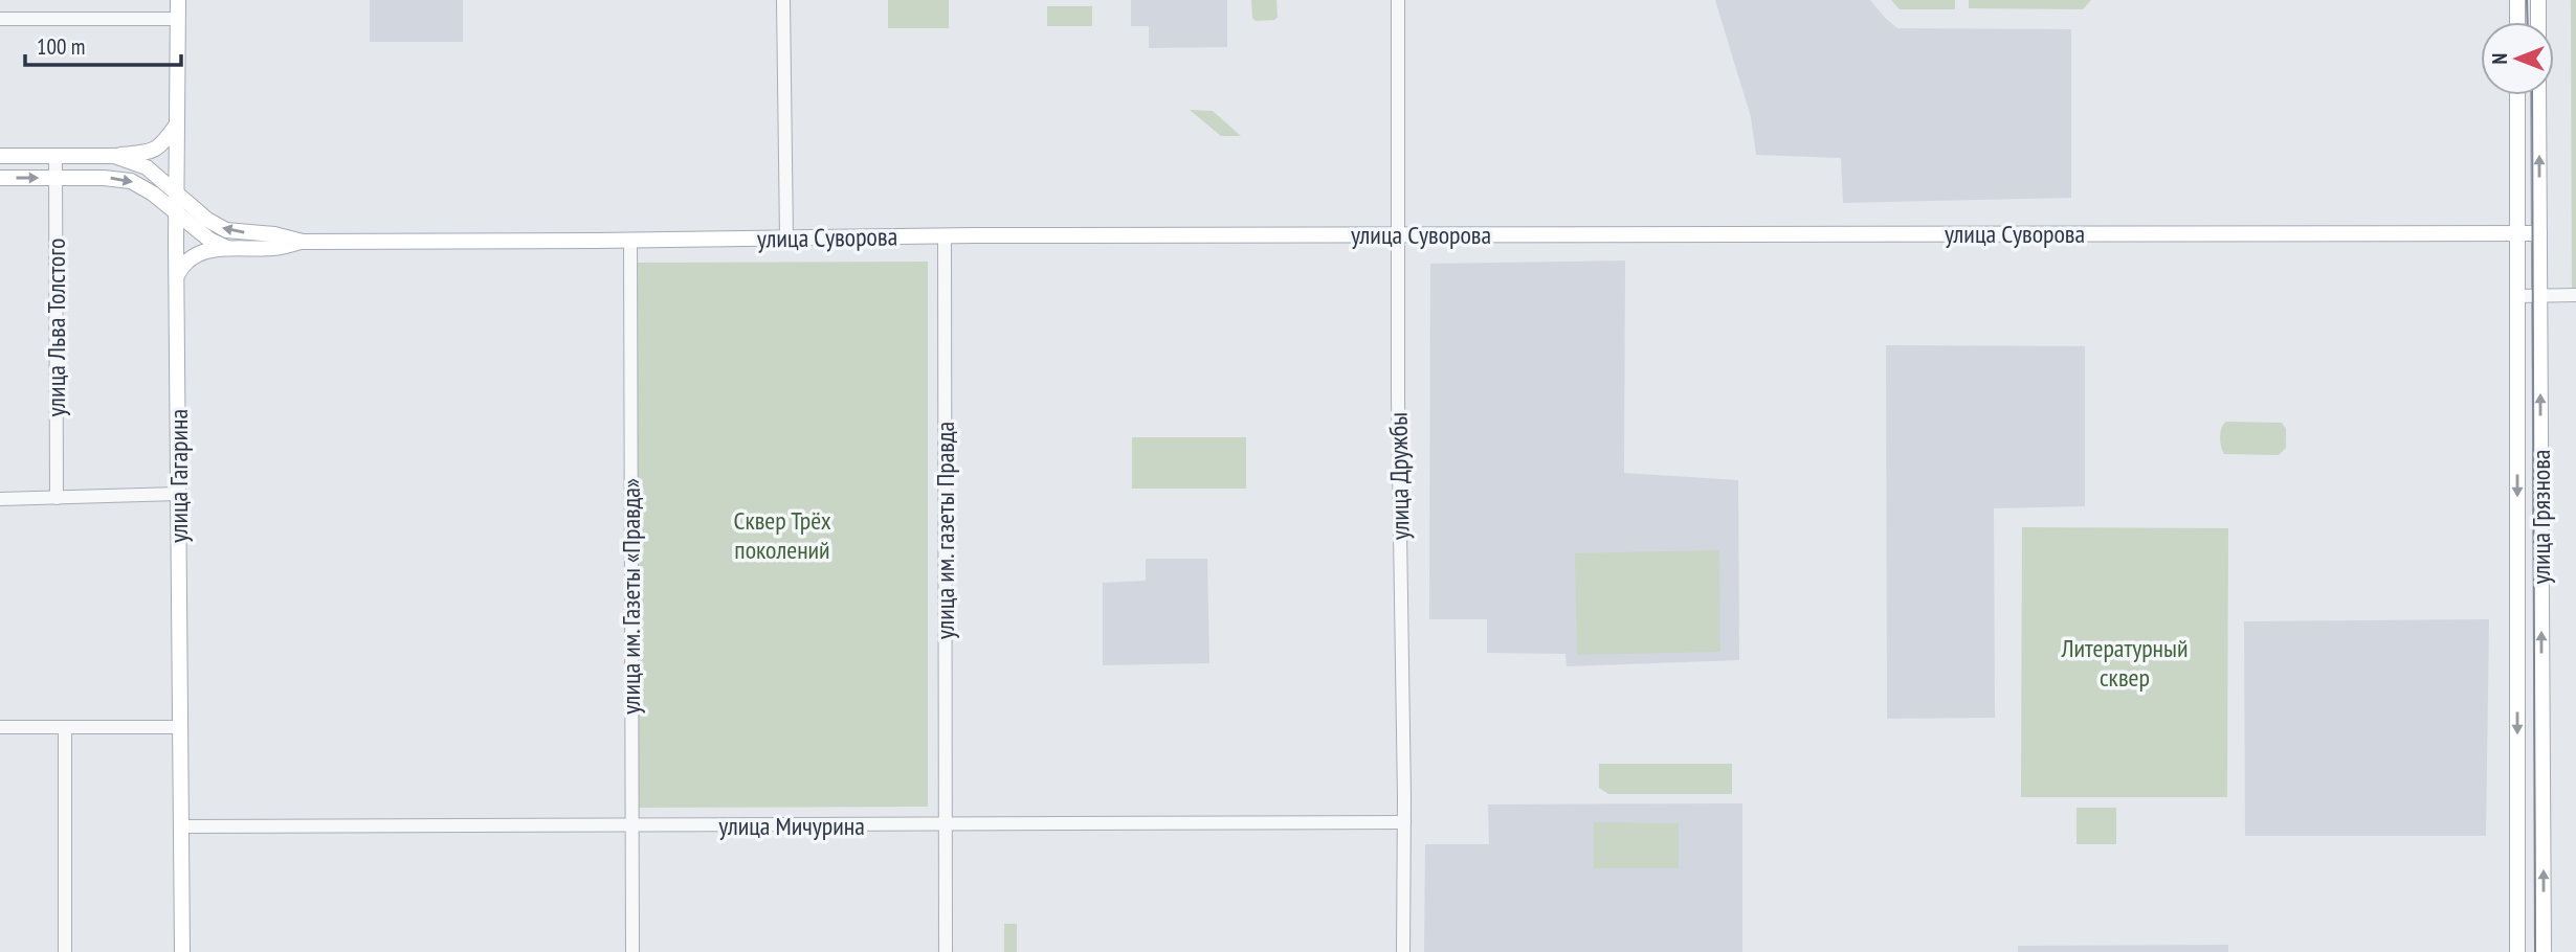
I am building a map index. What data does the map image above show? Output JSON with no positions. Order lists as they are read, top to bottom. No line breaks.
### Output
{"streets":{"main road":["улица Суворова","улица Гагарина","улица Грязнова"],"street":["улица Льва Толстого","улица Дружбы","улица им. газеты Правда","улица им. Газеты «Правда»","улица Мичурина"]},"crossings":[["улица Суворова","улица Льва Толстого"],["улица Суворова","улица Гагарина"],["улица Суворова","улица Дружбы"],["улица Суворова","улица Грязнова"],["улица Суворова","улица им. газеты Правда"],["улица Суворова","улица им. Газеты «Правда»"],["улица Гагарина","улица Мичурина"],["улица Дружбы","улица Мичурина"],["улица им. газеты Правда","улица Мичурина"],["улица им. Газеты «Правда»","улица Мичурина"]],"parks":["Сквер Трёх поколений","Литературный сквер"],"scale_bar":"100 m","north":"left"}
